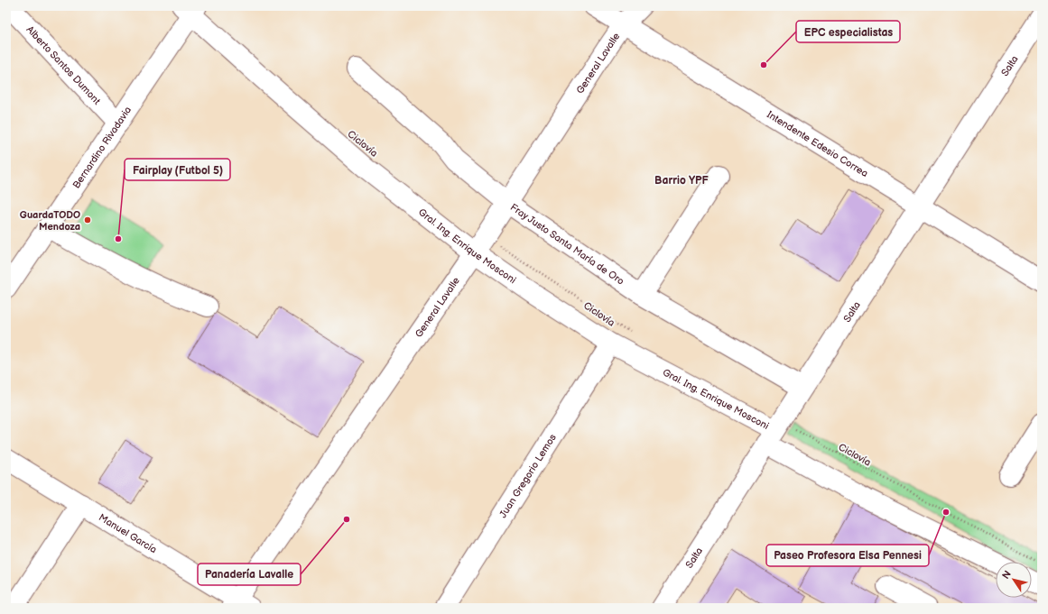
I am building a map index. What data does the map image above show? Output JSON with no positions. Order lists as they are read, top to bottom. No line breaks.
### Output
{"streets":{"street":["General Lavalle","Alberto Santos Dumont","Salta","Intendente Edesio Correa","Bernardino Rivadavia","Fray Justo Santa María de Oro","Gral. Ing. Enrique Mosconi","Juan Gregorio Lemos","Manuel García"],"path":["Ciclovía"]},"crossings":[["General Lavalle","Intendente Edesio Correa"],["General Lavalle","Fray Justo Santa María de Oro"],["General Lavalle","Gral. Ing. Enrique Mosconi"],["General Lavalle","Manuel García"],["Alberto Santos Dumont","Bernardino Rivadavia"],["Salta","Ciclovía"],["Salta","Intendente Edesio Correa"],["Salta","Fray Justo Santa María de Oro"],["Salta","Gral. Ing. Enrique Mosconi"],["Ciclovía","Gral. Ing. Enrique Mosconi"],["Bernardino Rivadavia","Gral. Ing. Enrique Mosconi"],["Gral. Ing. Enrique Mosconi","Juan Gregorio Lemos"]],"districts":["Barrio YPF"],"places":["EPC especialistas","GuardaTODO Mendoza","Fairplay (Futbol 5)","Paseo Profesora Elsa Pennesi","Panadería Lavalle"],"north":"top left"}
